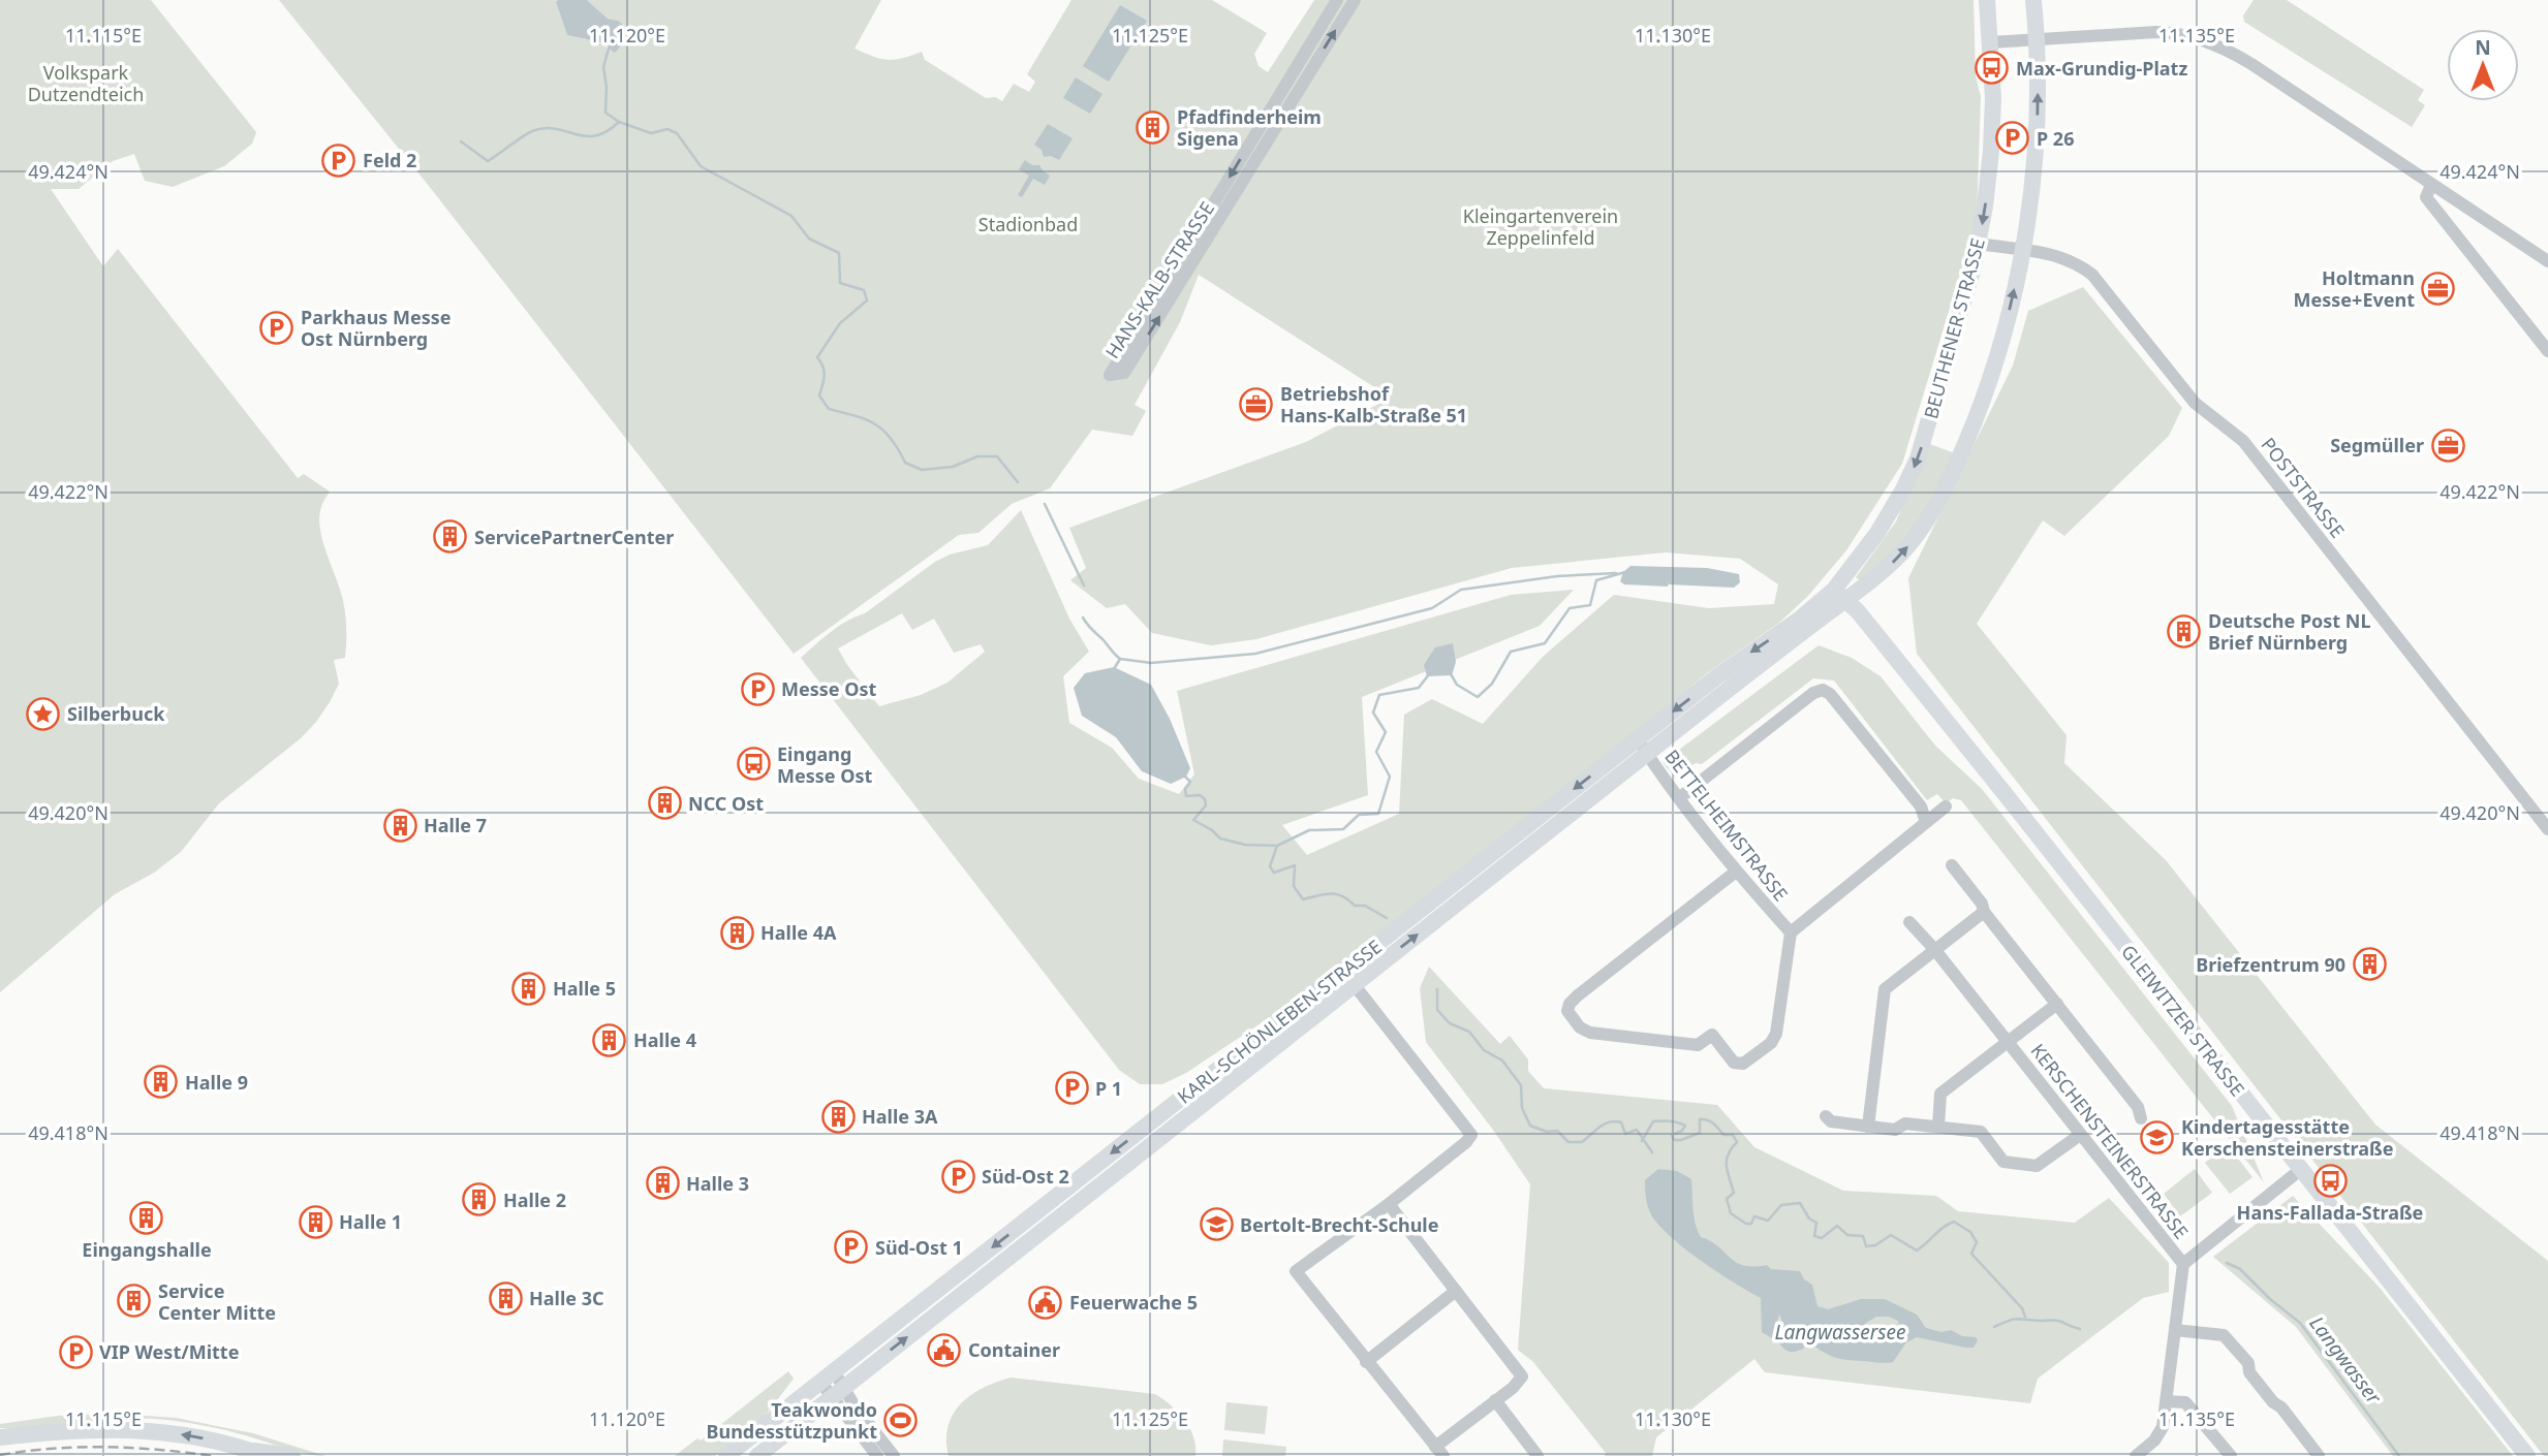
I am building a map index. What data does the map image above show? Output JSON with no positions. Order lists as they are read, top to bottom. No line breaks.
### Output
{"streets":{"main road":["BEUTHENER STRASSE","GLEIWITZER STRASSE","KARL-SCHÖNLEBEN-STRASSE"],"street":["HANS-KALB-STRASSE","POSTSTRASSE","BETTELHEIMSTRASSE","KERSCHENSTEINERSTRASSE"]},"crossings":[["BEUTHENER STRASSE","POSTSTRASSE"],["BEUTHENER STRASSE","GLEIWITZER STRASSE"],["BEUTHENER STRASSE","KARL-SCHÖNLEBEN-STRASSE"],["BETTELHEIMSTRASSE","KARL-SCHÖNLEBEN-STRASSE"],["GLEIWITZER STRASSE","KARL-SCHÖNLEBEN-STRASSE"]],"water":["Langwassersee","Langwasser"],"parks":["Volkspark Dutzendteich","Kleingartenverein Zeppelinfeld","Stadionbad"],"places":{"bus stop":["Max-Grundig-Platz","Eingang Messe Ost","Hans-Fallada-Straße"],"building":["Pfadfinderheim Sigena","ServicePartnerCenter","Deutsche Post NL Brief Nürnberg","NCC Ost","Halle 7","Halle 4A","Briefzentrum 90","Halle 5","Halle 4","Halle 9","Halle 3A","Halle 3","Halle 2","Eingangshalle","Halle 1","Halle 3C","Service Center Mitte"],"parking":["P 26","Feld 2","Parkhaus Messe Ost Nürnberg","Messe Ost","P 1","Süd-Ost 2","Süd-Ost 1","VIP West/Mitte"],"office":["Holtmann Messe+Event","Betriebshof Hans-Kalb-Straße 51","Segmüller"],"place":["Silberbuck"],"school or university":["Kindertagesstätte Kerschensteinerstraße","Bertolt-Brecht-Schule"],"public building":["Feuerwache 5","Container"],"sports":["Teakwondo Bundesstützpunkt"]},"north":"top","coordinates":["11.115°E","11.120°E","11.125°E","11.130°E","11.135°E","49.424°N","49.422°N","49.420°N","49.418°N"]}
